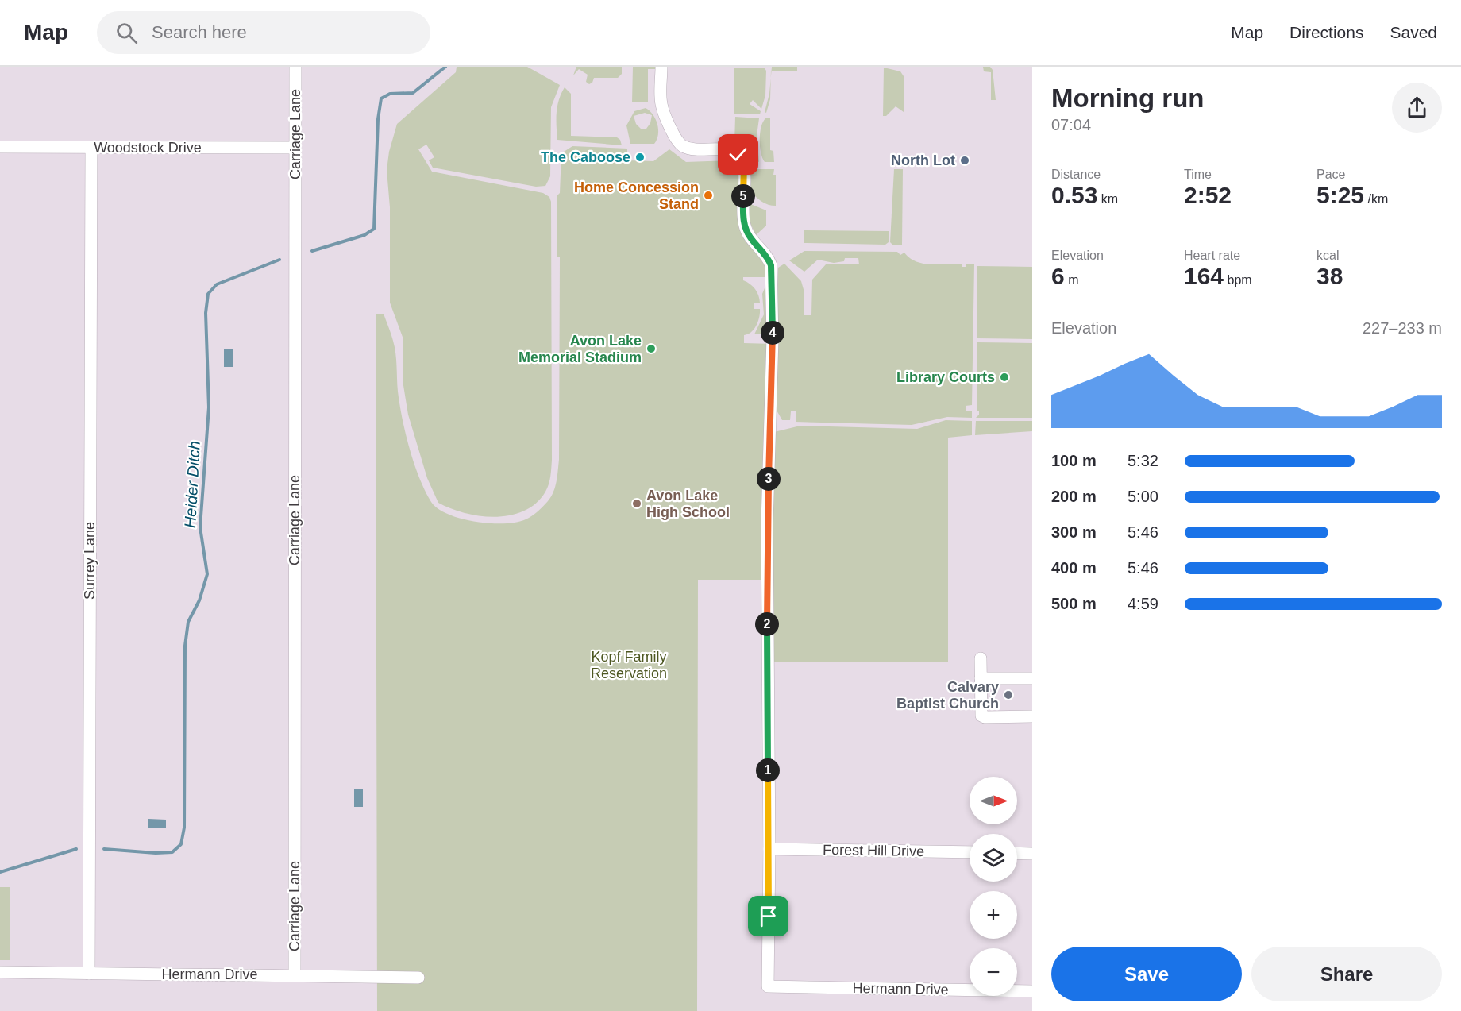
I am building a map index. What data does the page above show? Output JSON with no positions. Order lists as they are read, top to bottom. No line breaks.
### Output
{"streets":{"street":["Carriage Lane","Woodstock Drive","Surrey Lane","Forest Hill Drive","Hermann Drive"]},"crossings":[["Carriage Lane","Woodstock Drive"],["Carriage Lane","Hermann Drive"],["Woodstock Drive","Surrey Lane"],["Surrey Lane","Hermann Drive"],["Forest Hill Drive","Hermann Drive"]],"water":["Heider Ditch"],"parks":["Kopf Family Reservation"],"places":["The Caboose","North Lot","Home Concession Stand","Avon Lake Memorial Stadium","Library Courts","Avon Lake High School","Calvary Baptist Church"],"north":"right","page":{"header":"Map","search":"Search here","nav":["Map","Directions","Saved"],"heading":["Morning run","07:04"],"stats":[["Distance","0.53 km"],["Time","2:52"],["Pace","5:25 /km"],["Elevation","6 m"],["Heart rate","164 bpm"],["kcal","38"]],"pins":["5","4","3","2","1"],"chart":["Elevation","227–233 m"],"list":[{"name":"100 m","note":"5:32"},{"name":"200 m","note":"5:00"},{"name":"300 m","note":"5:46"},{"name":"400 m","note":"5:46"},{"name":"500 m","note":"4:59"}],"map_buttons":["+","−"],"buttons":["Save","Share"]}}
